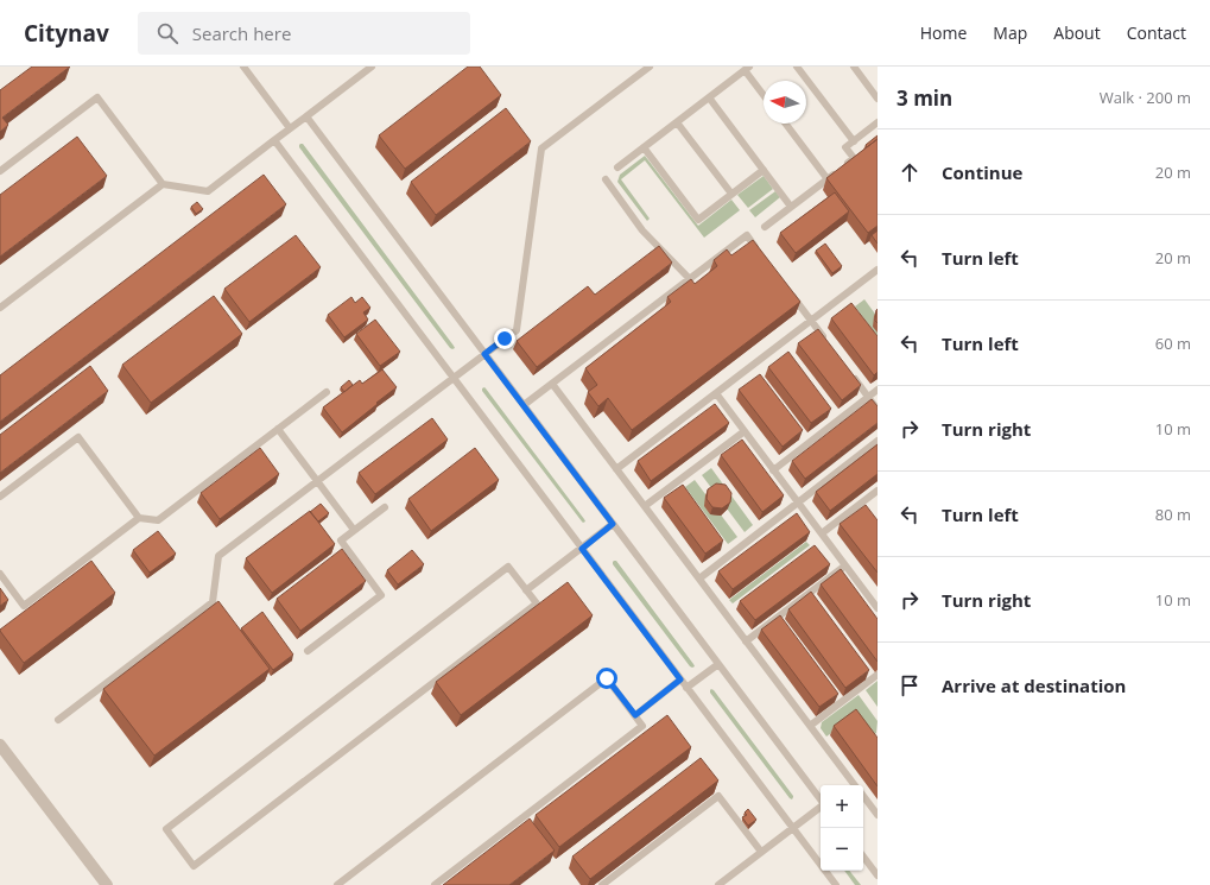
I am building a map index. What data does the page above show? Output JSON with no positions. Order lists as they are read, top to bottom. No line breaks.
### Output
{"north":"left","page":{"header":"Citynav","search":"Search here","nav":["Home","Map","About","Contact"],"heading":["3 min","Walk · 200 m"],"list":[["Continue","20 m"],["Turn left","20 m"],["Turn left","60 m"],["Turn right","10 m"],["Turn left","80 m"],["Turn right","10 m"],"Arrive at destination"],"map_buttons":["+","−"]}}
